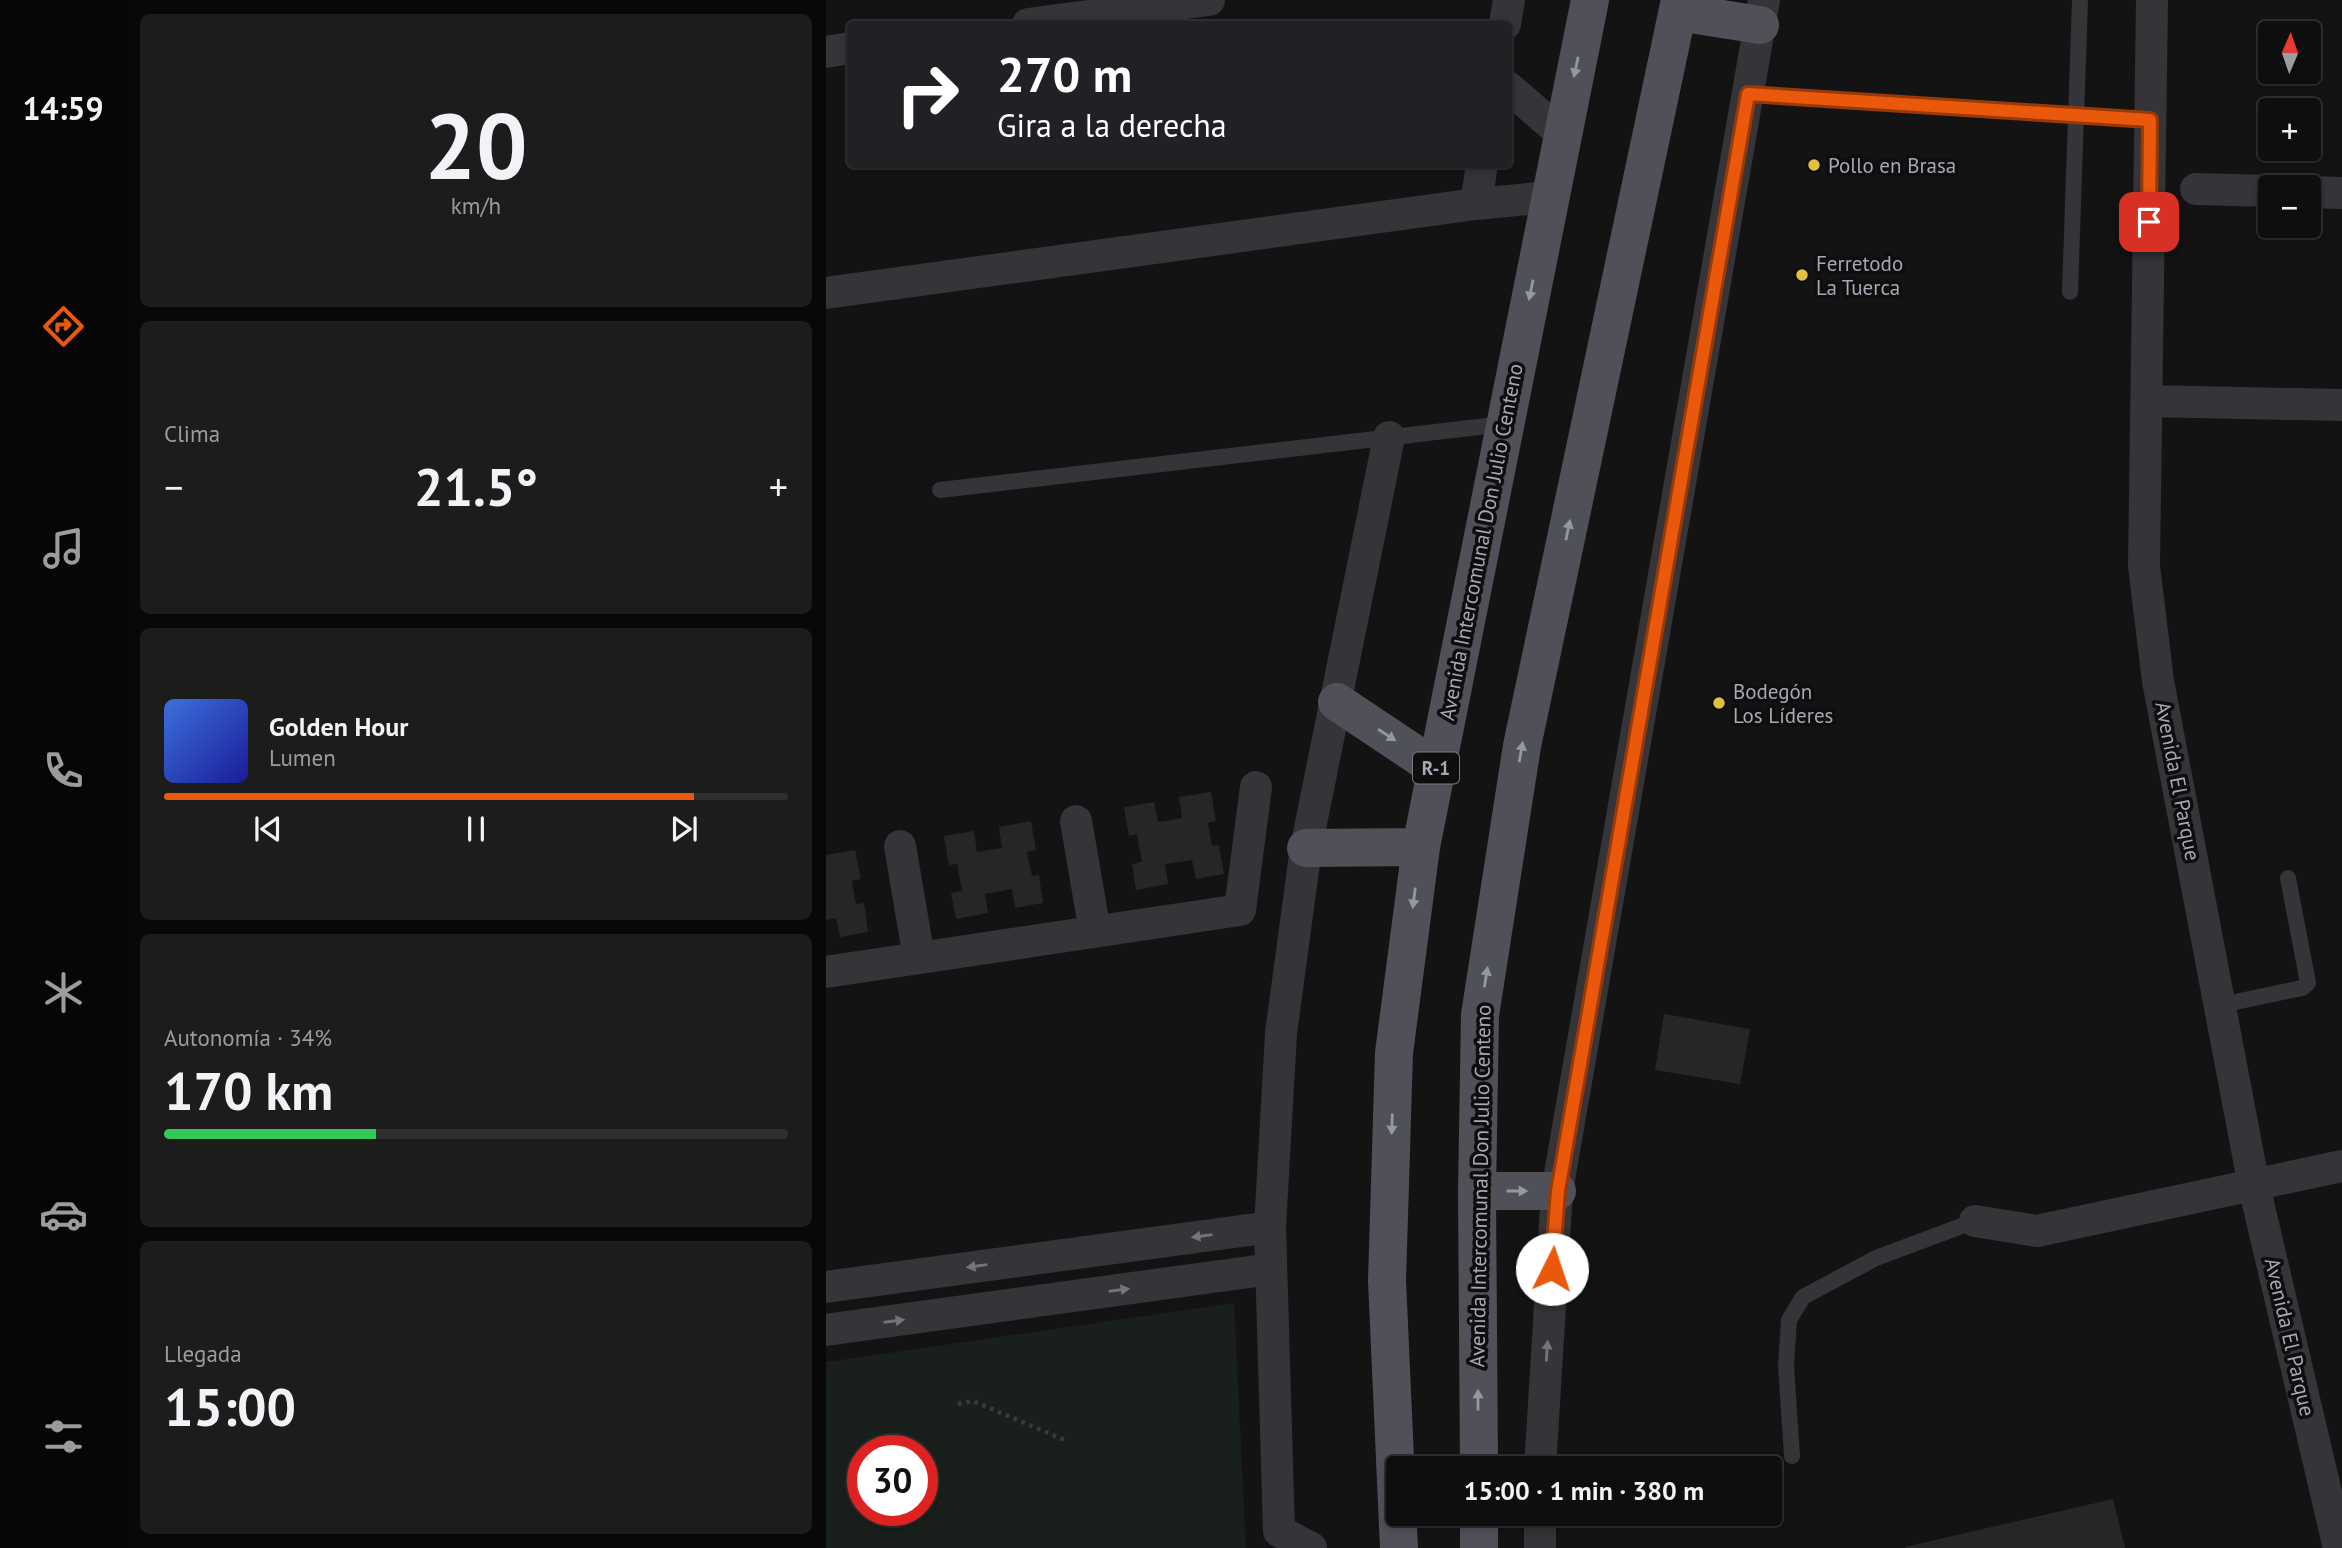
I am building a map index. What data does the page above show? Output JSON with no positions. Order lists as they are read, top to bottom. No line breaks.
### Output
{"streets":{"main road":["Avenida Intercomunal Don Julio Centeno","R-1"],"street":["Avenida El Parque"]},"places":["Pollo en Brasa","Ferretodo La Tuerca","Bodegón Los Líderes"],"north":"top","page":{"tabs":"14:59","tile":[["20","km/h"],"Clima",["Autonomía · 34%","170 km"],["Llegada","15:00"]],"map_buttons":["+","−"],"turn":["270 m","Gira a la derecha"],"heat":["−","21.5°","+"],"song":["Golden Hour","Lumen"],"limit":"30","trip":"15:00 · 1 min · 380 m"}}
